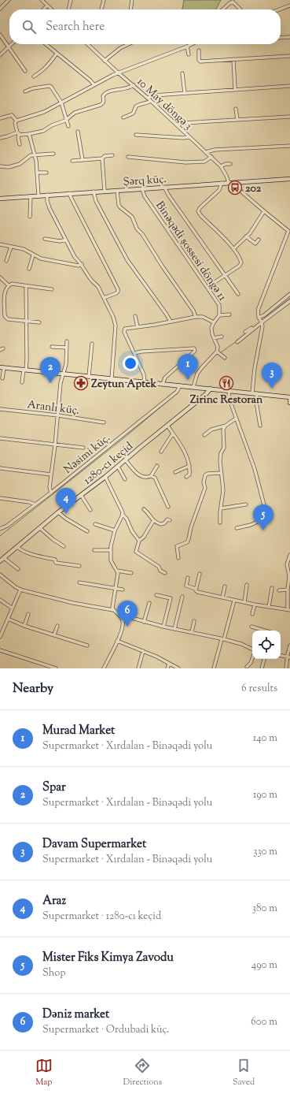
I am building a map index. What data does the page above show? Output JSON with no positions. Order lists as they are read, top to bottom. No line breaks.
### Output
{"streets":{"street":["10 May döngə 3","Şərq küç.","Binəqədi şossesi döngə 11","Aranlı küç.","Nəsimi küç.","1280-cı keçid"]},"crossings":[["10 May döngə 3","Şərq küç."],["Şərq küç.","Binəqədi şossesi döngə 11"]],"places":{"bus stop":["202"],"pharmacy":["Zeytun Aptek"],"restaurant":["Zirinc Restoran"]},"page":{"search":"Search here","pins":["1","2","3","4","5","6"],"heading":["Nearby","6 results"],"list":[{"mark":"1","name":"Murad Market","note":"Supermarket · Xırdalan - Binəqədi yolu","value":"140 m"},{"mark":"2","name":"Spar","note":"Supermarket · Xırdalan - Binəqədi yolu","value":"190 m"},{"mark":"3","name":"Davam Supermarket","note":"Supermarket · Xırdalan - Binəqədi yolu","value":"330 m"},{"mark":"4","name":"Araz","note":"Supermarket · 1280-cı keçid","value":"380 m"},{"mark":"5","name":"Mister Fiks Kimya Zavodu","note":"Shop","value":"490 m"},{"mark":"6","name":"Dəniz market","note":"Supermarket · Ordubadi küç.","value":"600 m"}],"nav":["Map","Directions","Saved"]}}
